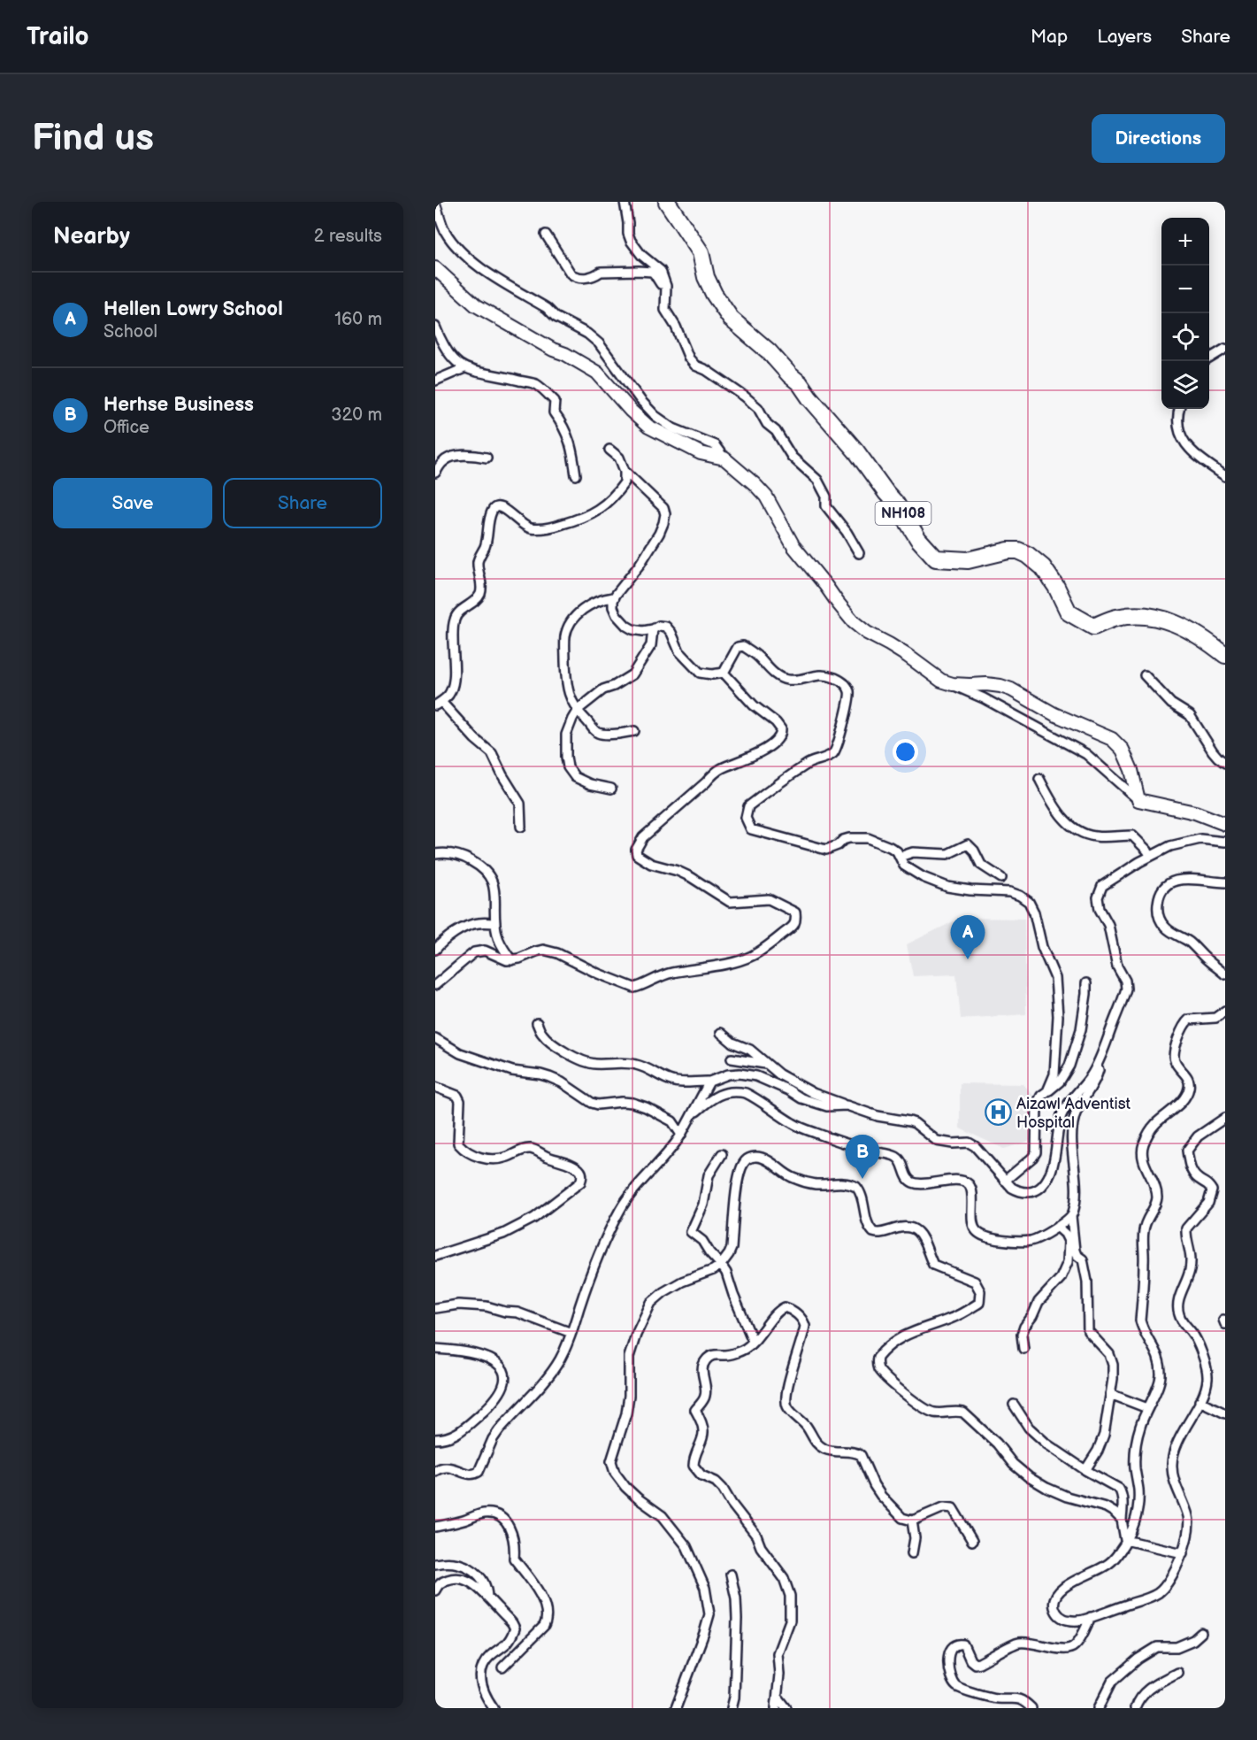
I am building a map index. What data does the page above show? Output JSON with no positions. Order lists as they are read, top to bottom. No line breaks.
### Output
{"streets":{"highway":["NH108"]},"places":{"hospital":["Aizawl Adventist Hospital"]},"page":{"header":"Trailo","nav":["Map","Layers","Share"],"buttons":["Directions",["Save","Share"]],"title":"Find us","heading":["Nearby","2 results"],"map_buttons":["+","−"],"list":[{"mark":"A","name":"Hellen Lowry School","note":"School","value":"160 m"},{"mark":"B","name":"Herhse Business","note":"Office","value":"320 m"}],"pins":["A","B"]}}
